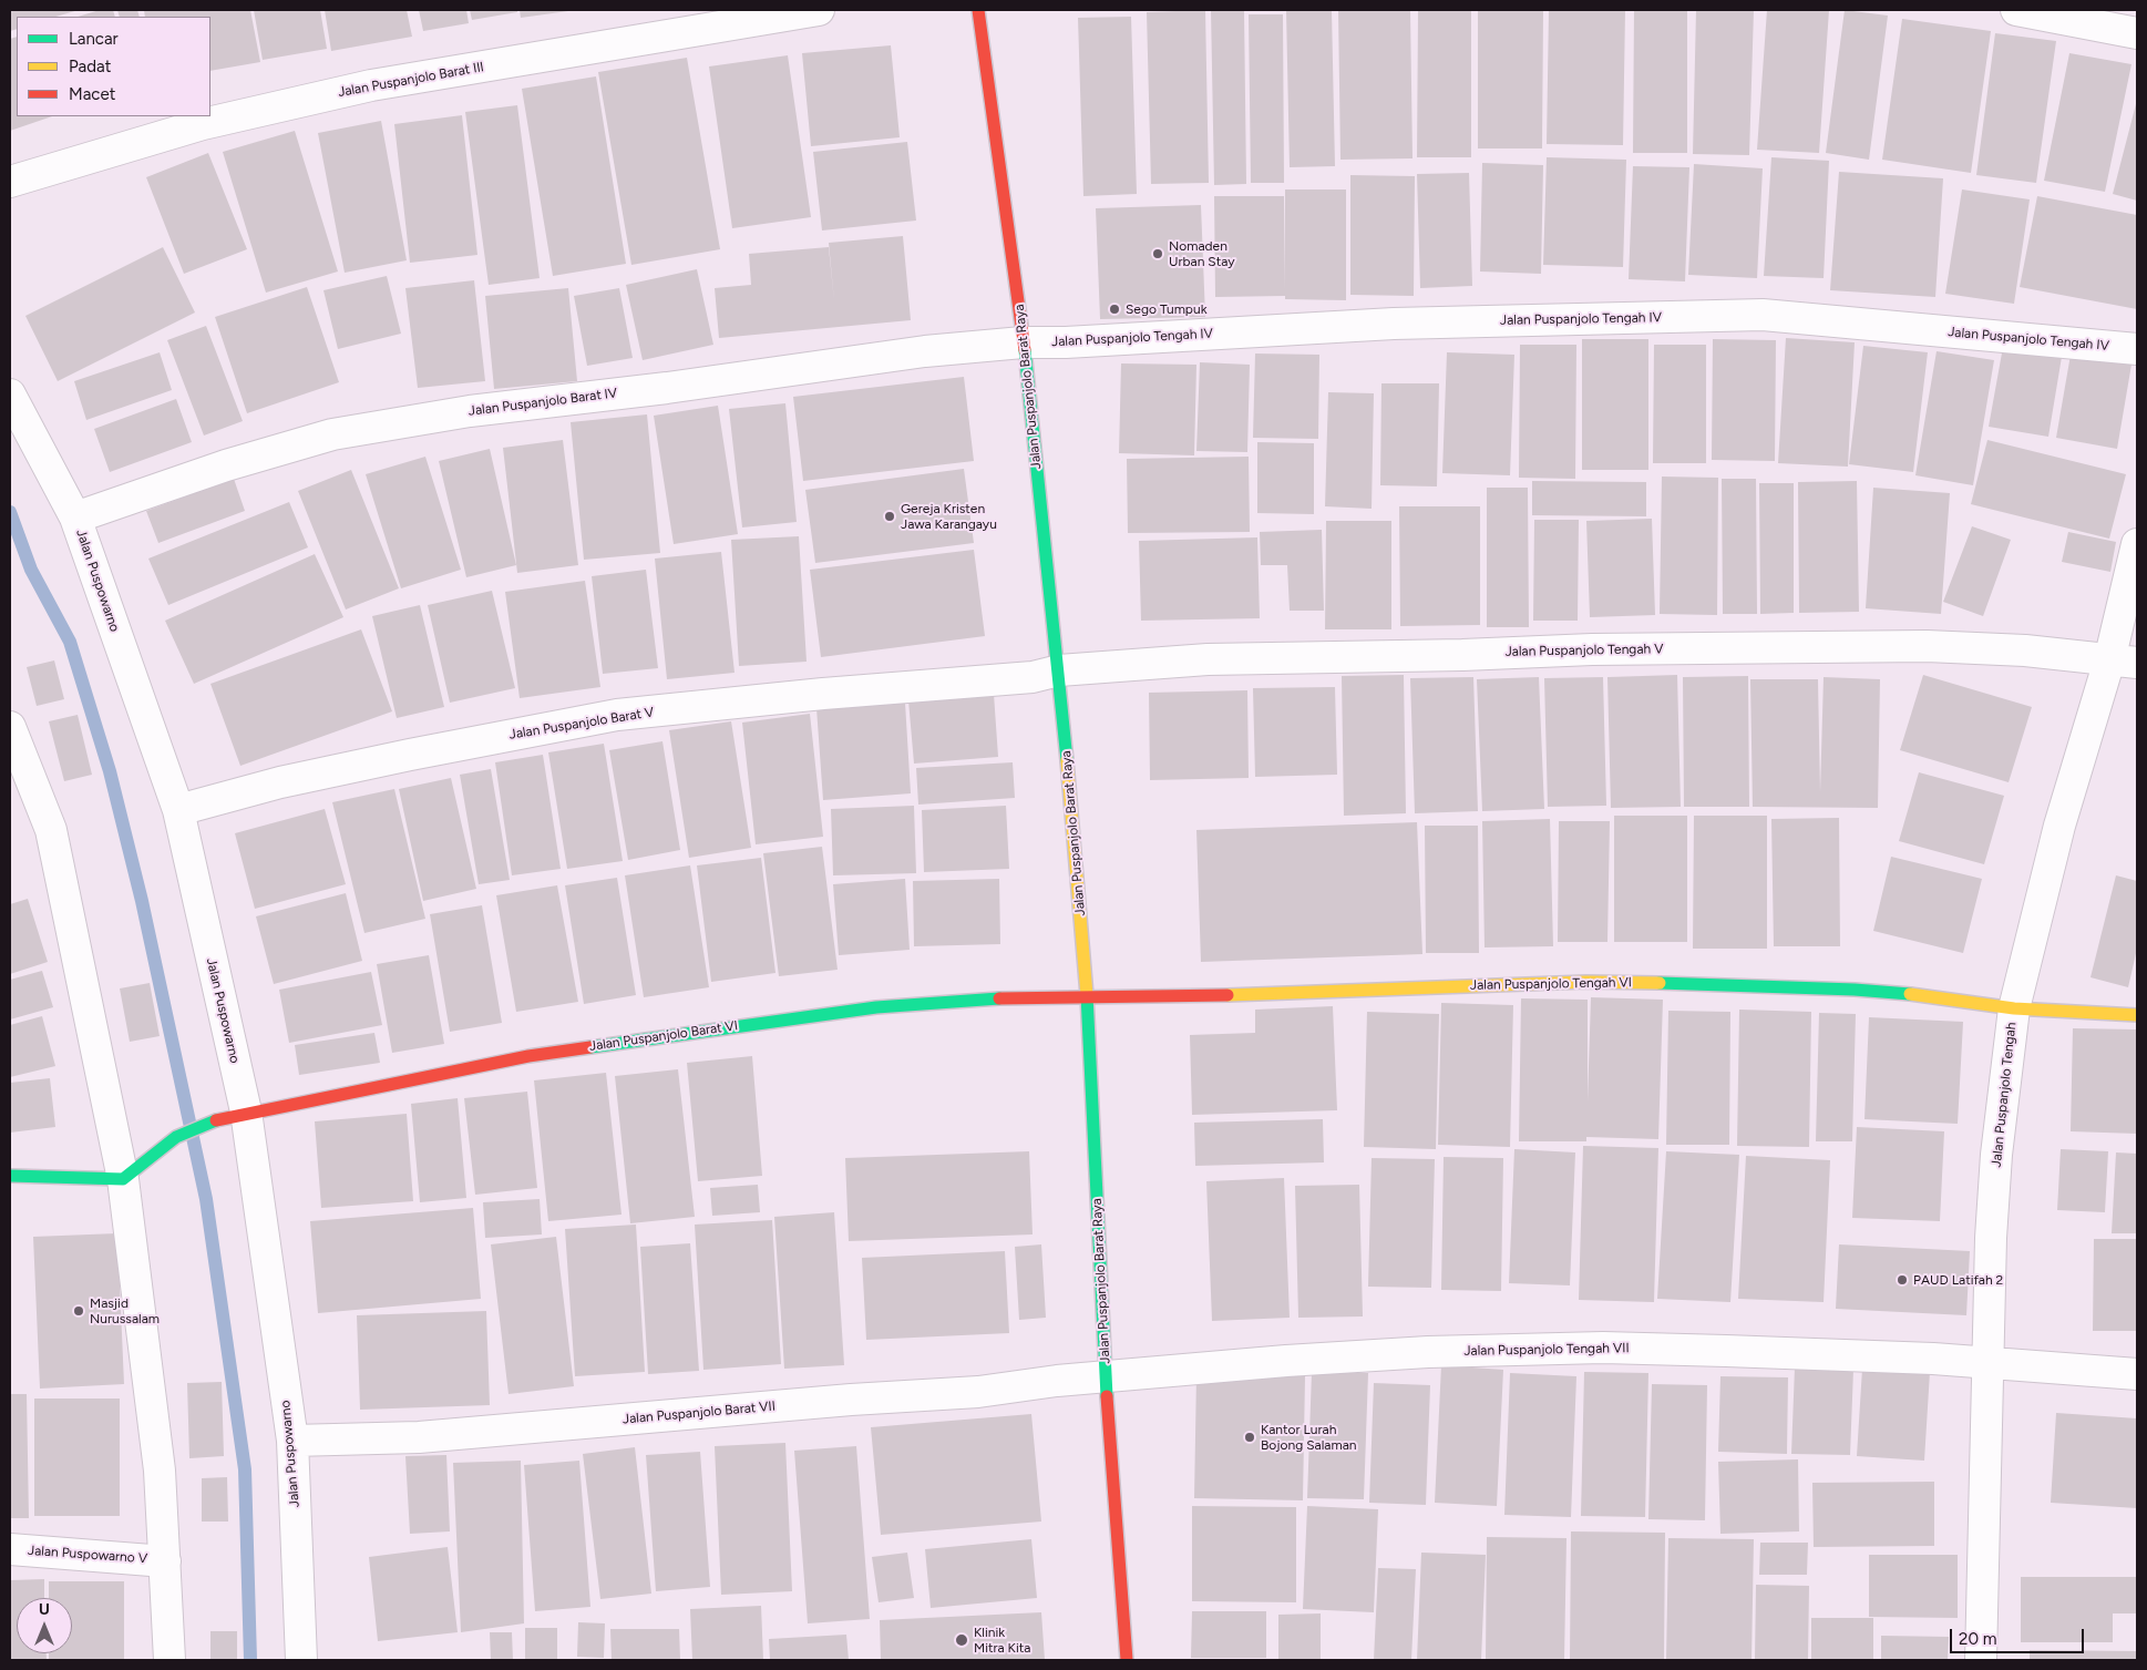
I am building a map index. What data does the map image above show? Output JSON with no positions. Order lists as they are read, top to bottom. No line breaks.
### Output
{"streets":{"street":["Jalan Puspanjolo Barat III","Jalan Puspanjolo Tengah IV","Jalan Puspanjolo Barat Raya","Jalan Puspanjolo Barat IV","Jalan Puspowarno","Jalan Puspanjolo Tengah V","Jalan Puspanjolo Barat V","Jalan Puspanjolo Tengah VI","Jalan Puspanjolo Barat VI","Jalan Puspanjolo Tengah","Jalan Puspanjolo Tengah VII","Jalan Puspanjolo Barat VII","Jalan Puspowarno V"]},"crossings":[["Jalan Puspanjolo Tengah IV","Jalan Puspanjolo Barat Raya"],["Jalan Puspanjolo Tengah IV","Jalan Puspanjolo Barat IV"],["Jalan Puspanjolo Barat Raya","Jalan Puspanjolo Barat IV"],["Jalan Puspanjolo Barat Raya","Jalan Puspanjolo Tengah V"],["Jalan Puspanjolo Barat Raya","Jalan Puspanjolo Barat V"],["Jalan Puspanjolo Barat Raya","Jalan Puspanjolo Tengah VI"],["Jalan Puspanjolo Barat Raya","Jalan Puspanjolo Barat VI"],["Jalan Puspanjolo Barat Raya","Jalan Puspanjolo Tengah VII"],["Jalan Puspanjolo Barat Raya","Jalan Puspanjolo Barat VII"],["Jalan Puspanjolo Barat IV","Jalan Puspowarno"],["Jalan Puspowarno","Jalan Puspanjolo Barat V"],["Jalan Puspowarno","Jalan Puspanjolo Barat VI"],["Jalan Puspowarno","Jalan Puspanjolo Barat VII"],["Jalan Puspanjolo Tengah V","Jalan Puspanjolo Barat V"],["Jalan Puspanjolo Tengah V","Jalan Puspanjolo Tengah"],["Jalan Puspanjolo Tengah VI","Jalan Puspanjolo Barat VI"],["Jalan Puspanjolo Tengah VI","Jalan Puspanjolo Tengah"],["Jalan Puspanjolo Tengah","Jalan Puspanjolo Tengah VII"],["Jalan Puspanjolo Tengah VII","Jalan Puspanjolo Barat VII"]],"places":["Nomaden Urban Stay","Sego Tumpuk","Gereja Kristen Jawa Karangayu","PAUD Latifah 2","Masjid Nurussalam","Kantor Lurah Bojong Salaman","Klinik Mitra Kita"],"legend":["Lancar","Padat","Macet"],"scale_bar":"20 m","north":"top"}
